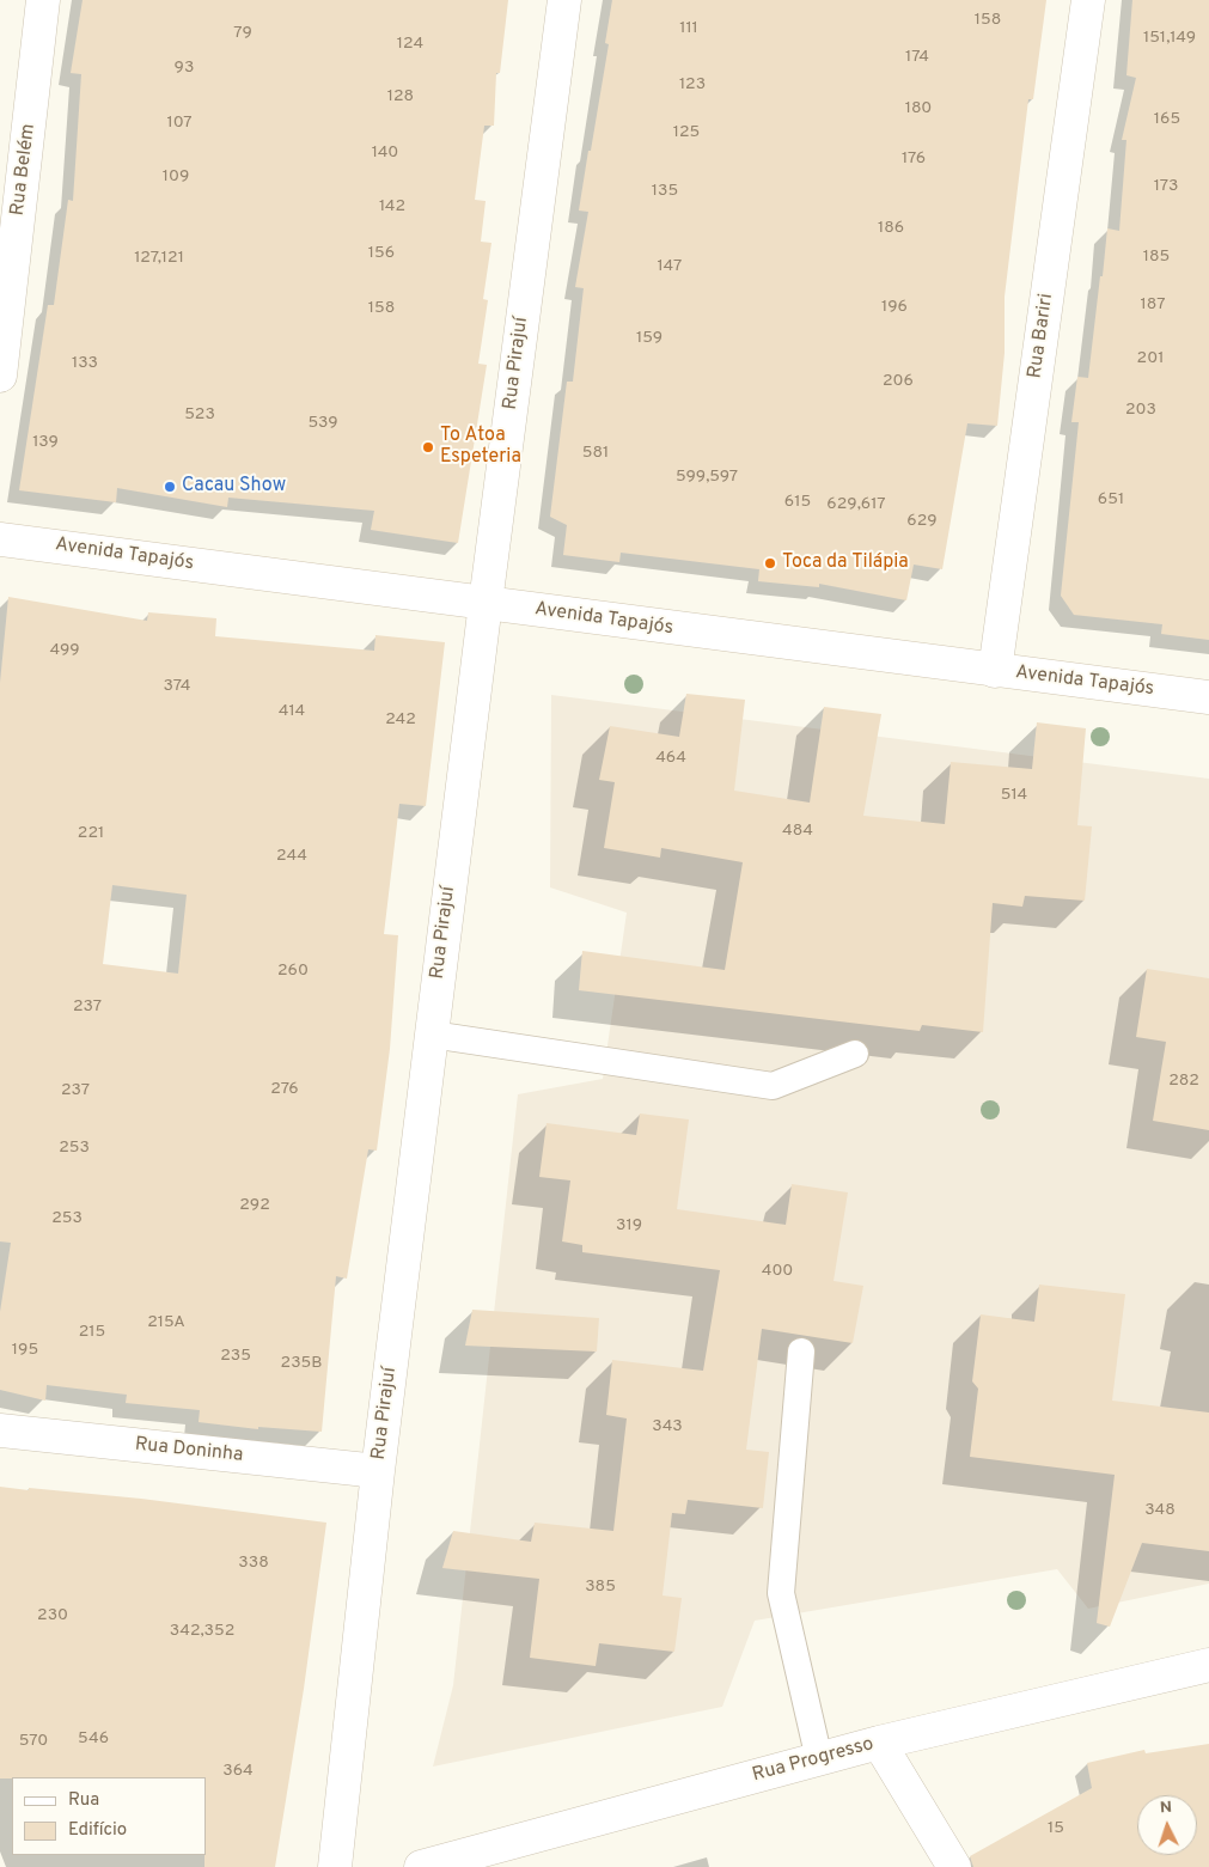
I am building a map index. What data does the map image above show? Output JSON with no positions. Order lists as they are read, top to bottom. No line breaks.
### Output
{"streets":{"street":["Rua Belém","Rua Bariri","Rua Pirajuí","Avenida Tapajós","Rua Doninha","Rua Progresso"]},"crossings":[["Rua Bariri","Avenida Tapajós"],["Rua Pirajuí","Avenida Tapajós"],["Rua Pirajuí","Rua Doninha"]],"places":["To Atoa Espeteria","Cacau Show","Toca da Tilápia"],"house_numbers":["158","111","79","151,149","124","174","93","123","128","180","165","107","125","140","176","109","173","135","142","186","156","185","127,121","147","187","196","158","159","201","133","206","203","523","539","139","581","599,597","651","615","629,617","629","499","374","414","242","464","514","484","221","244","260","237","282","276","237","253","292","253","319","400","215A","215","195","235","235B","343","348","338","385","230","342,352","546","570","364","15"],"legend":["Rua","Edifício"],"north":"top"}
